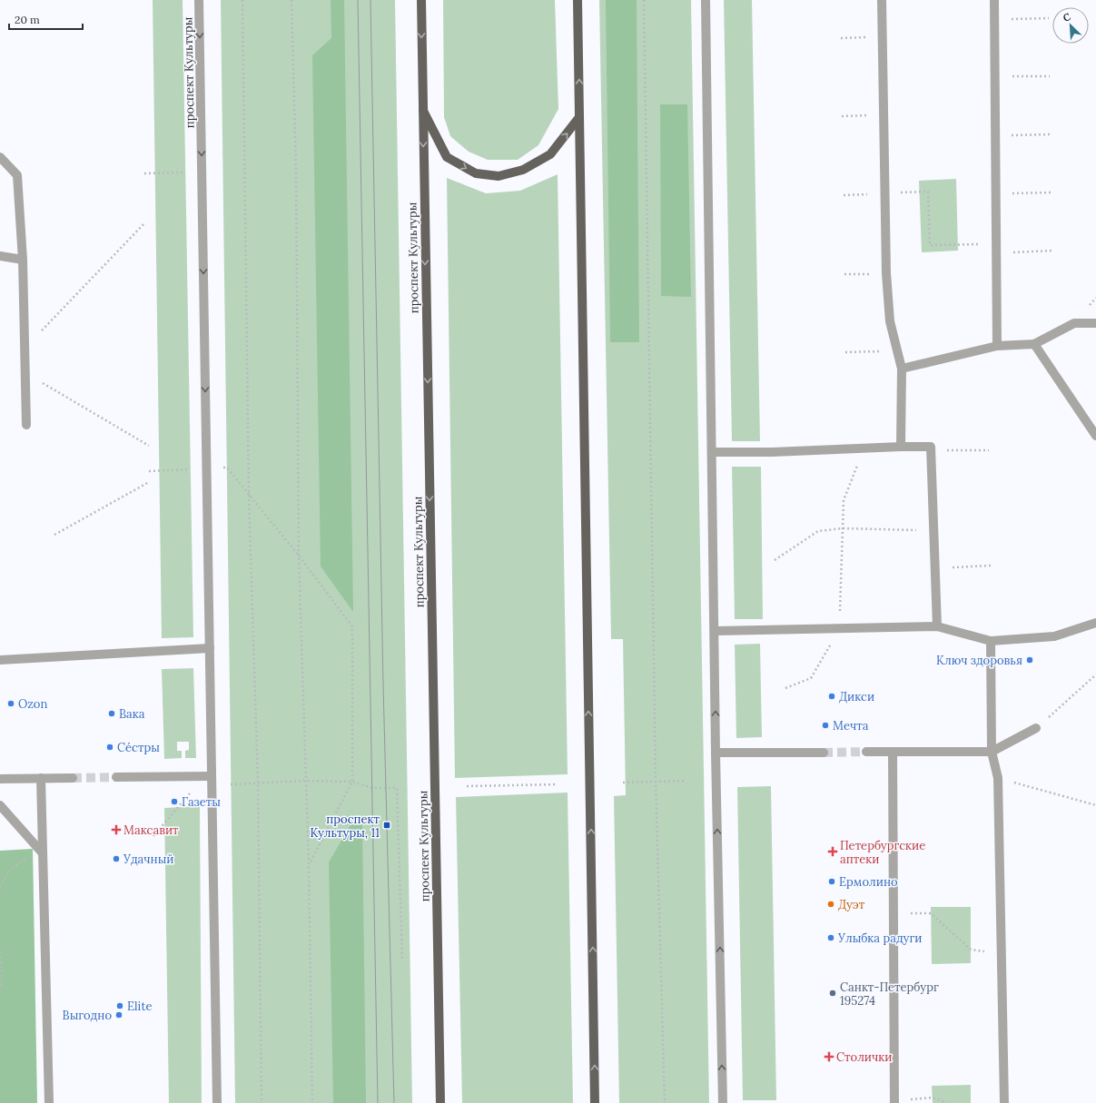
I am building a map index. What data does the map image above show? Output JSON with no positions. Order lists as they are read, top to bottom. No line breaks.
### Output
{"streets":{"main road":["проспект Культуры"]},"one_way":["проспект Культуры"],"places":{"other":["Ключ здоровья","Дикси","Ozon","Вака","Мечта","Се́стры","Газеты","Удачный","Ермолино","Дуэт","Улыбка радуги","Санкт-Петербург 195274","Elite","Выгодно"],"transit":["проспект Культуры, 11"],"health":["Максавит","Петербургские аптеки","Столички"]},"scale_bar":"20 m","north":"top left"}
